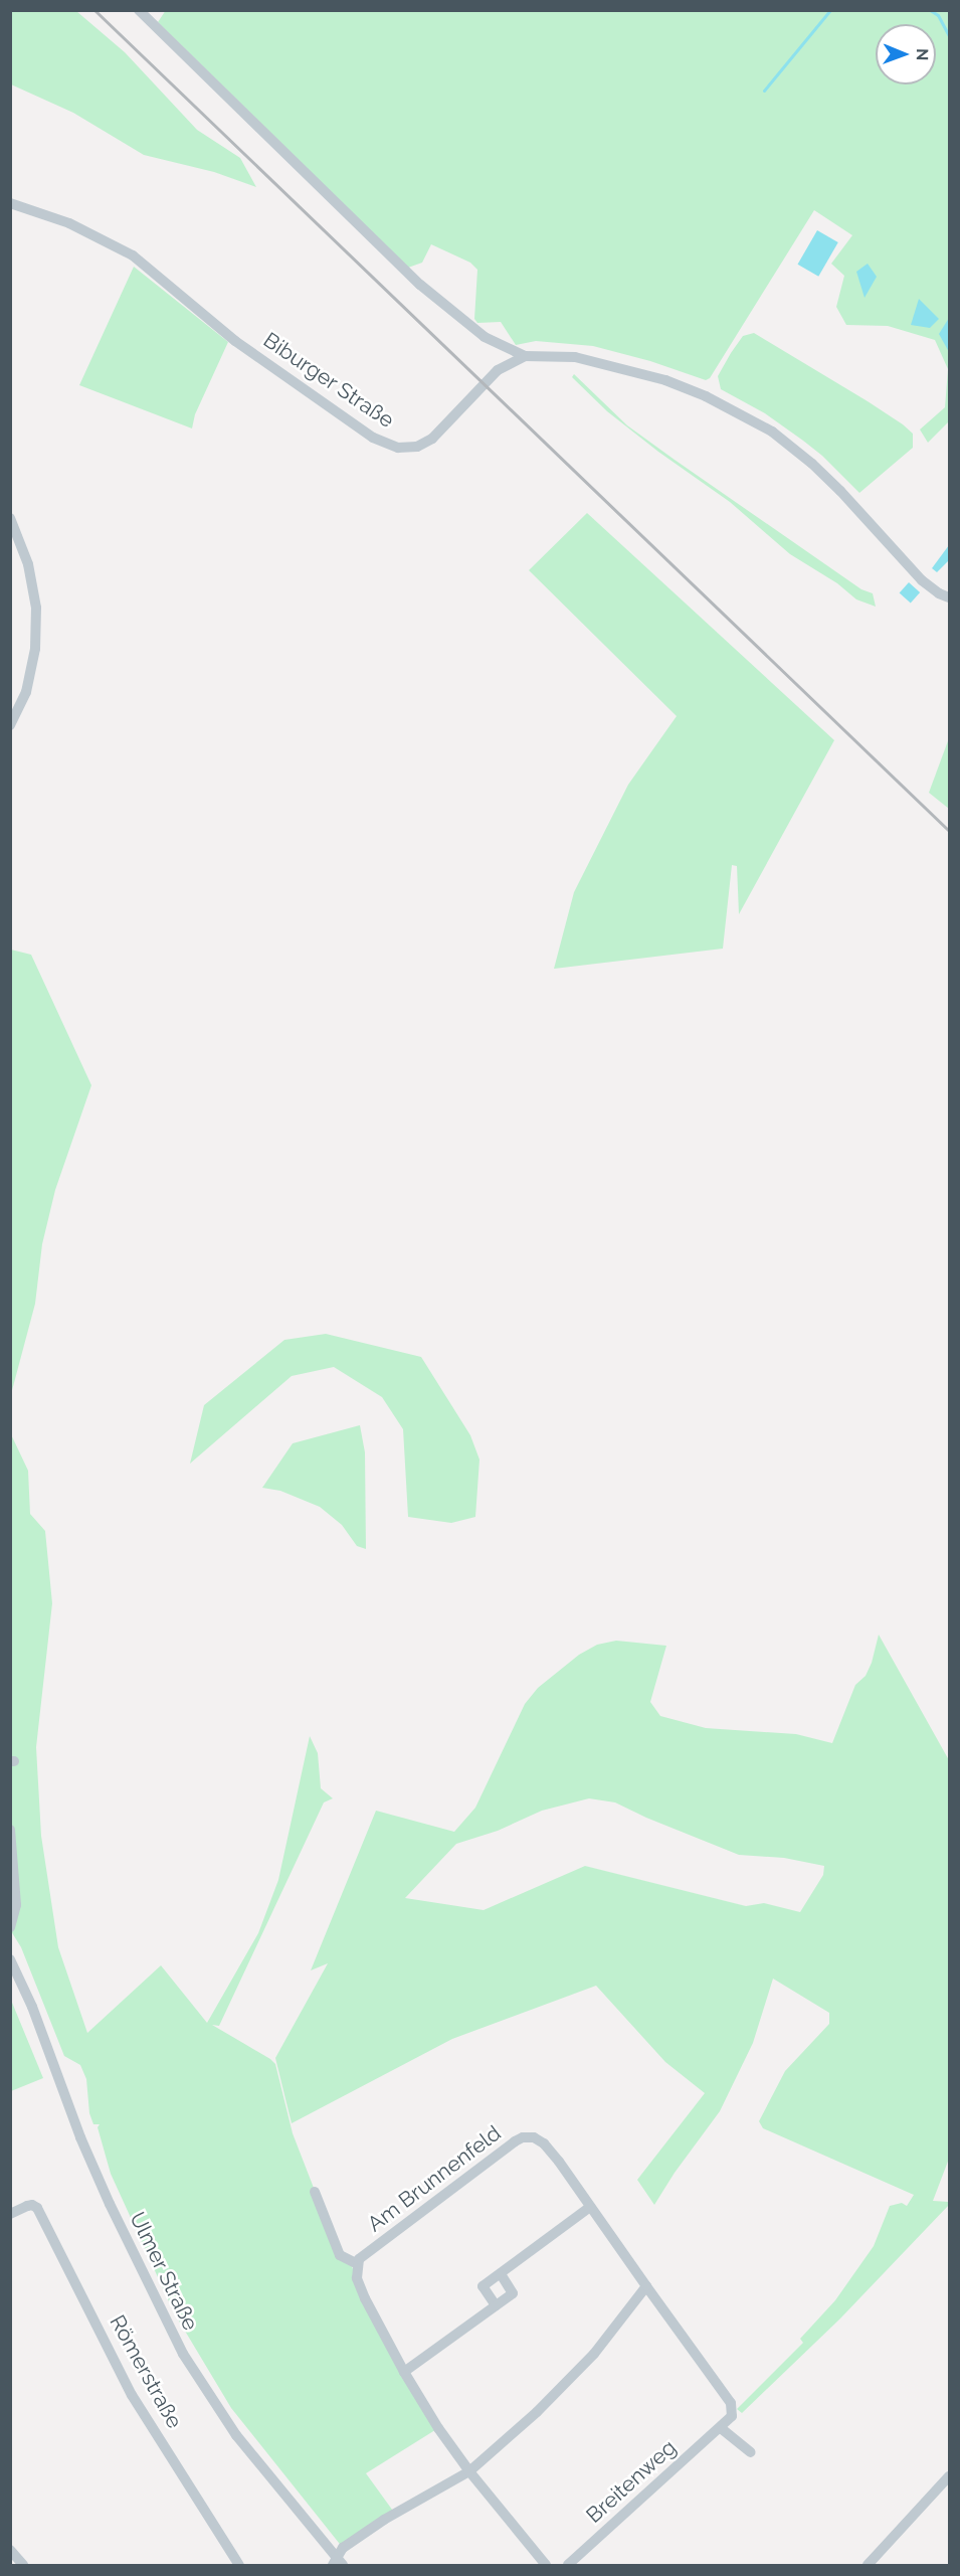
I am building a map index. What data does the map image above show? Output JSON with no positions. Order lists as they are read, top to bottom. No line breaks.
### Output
{"streets":{"street":["Biburger Straße","Am Brunnenfeld","Ulmer Straße","Römerstraße","Breitenweg"]},"crossings":[["Am Brunnenfeld","Breitenweg"]],"north":"right"}
